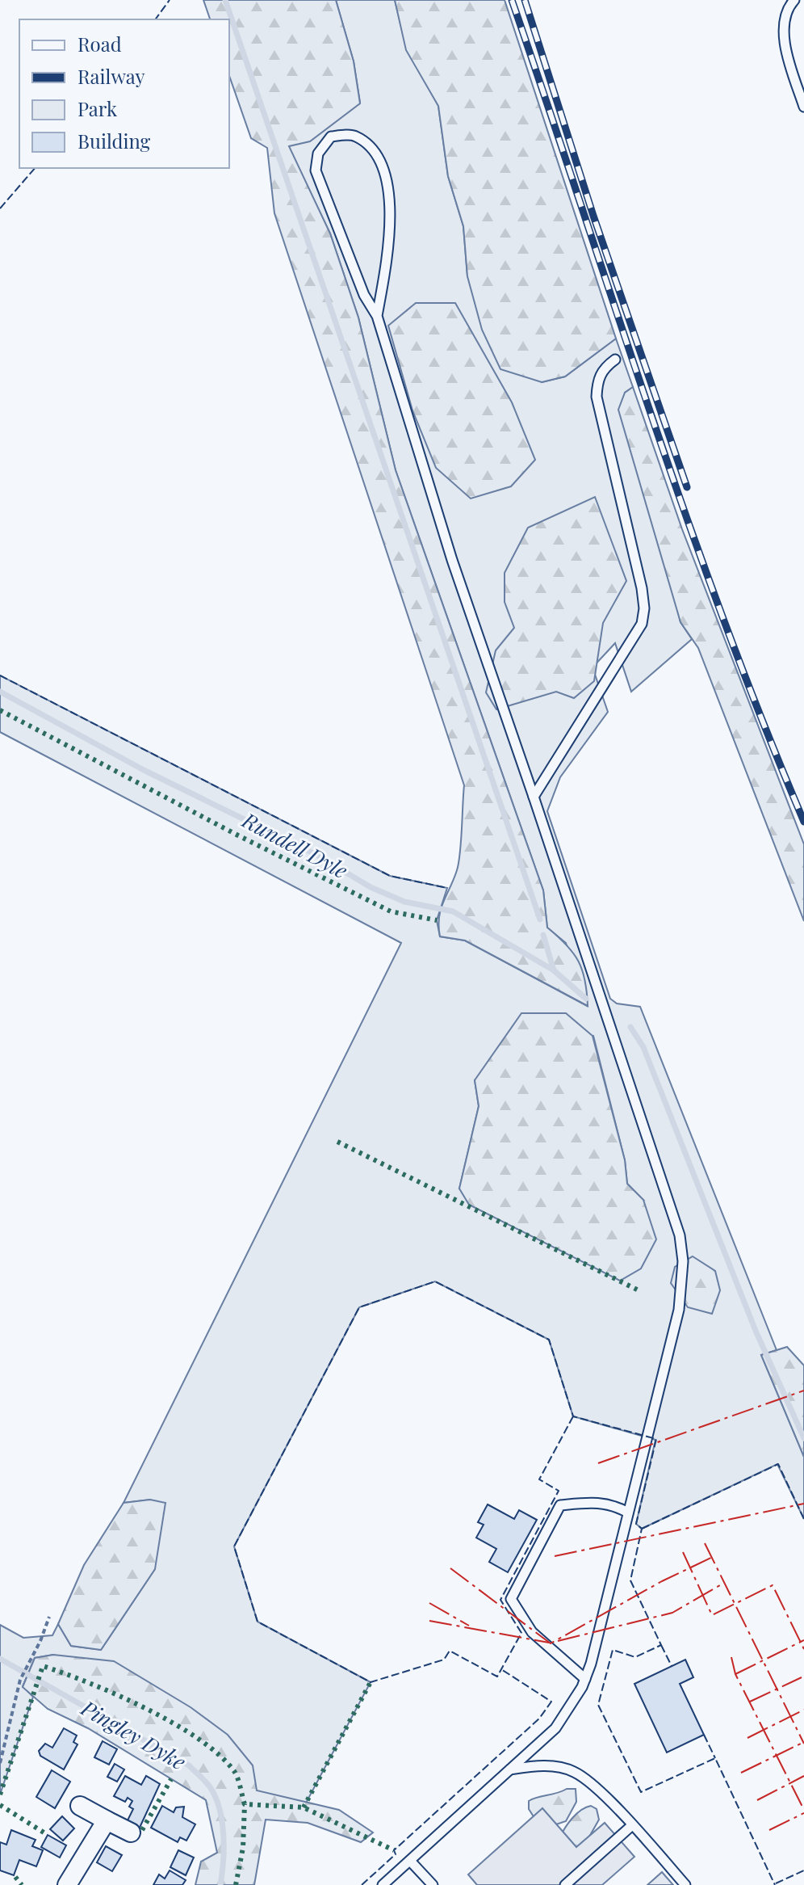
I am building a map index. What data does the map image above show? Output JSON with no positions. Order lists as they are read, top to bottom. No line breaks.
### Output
{"water":["Rundell Dyle","Pingley Dyke"],"legend":["Road","Railway","Park","Building"]}
